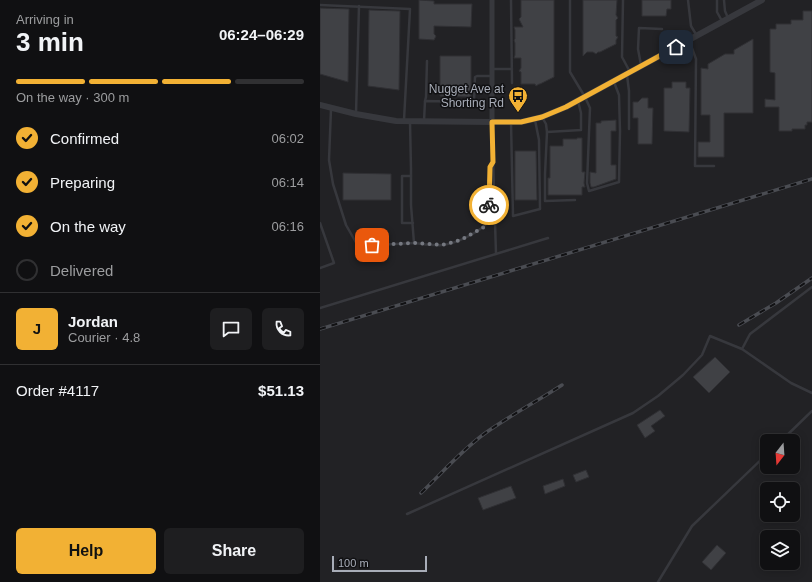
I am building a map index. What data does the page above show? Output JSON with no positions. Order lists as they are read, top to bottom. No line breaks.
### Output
{"places":{"bus stop":["Nugget Ave at Shorting Rd"]},"scale_bar":"100 m","north":"bottom","page":{"heading":["3 min","Arriving in","06:24–06:29"],"panel":["Jordan","Courier · 4.8","Order #4117","$51.13"],"bar":"On the way · 300 m","list":[["Confirmed","06:02"],["Preparing","06:14"],["On the way","06:16"],"Delivered"],"round":"J","buttons":["Help","Share"],"scale":"100 m"}}
